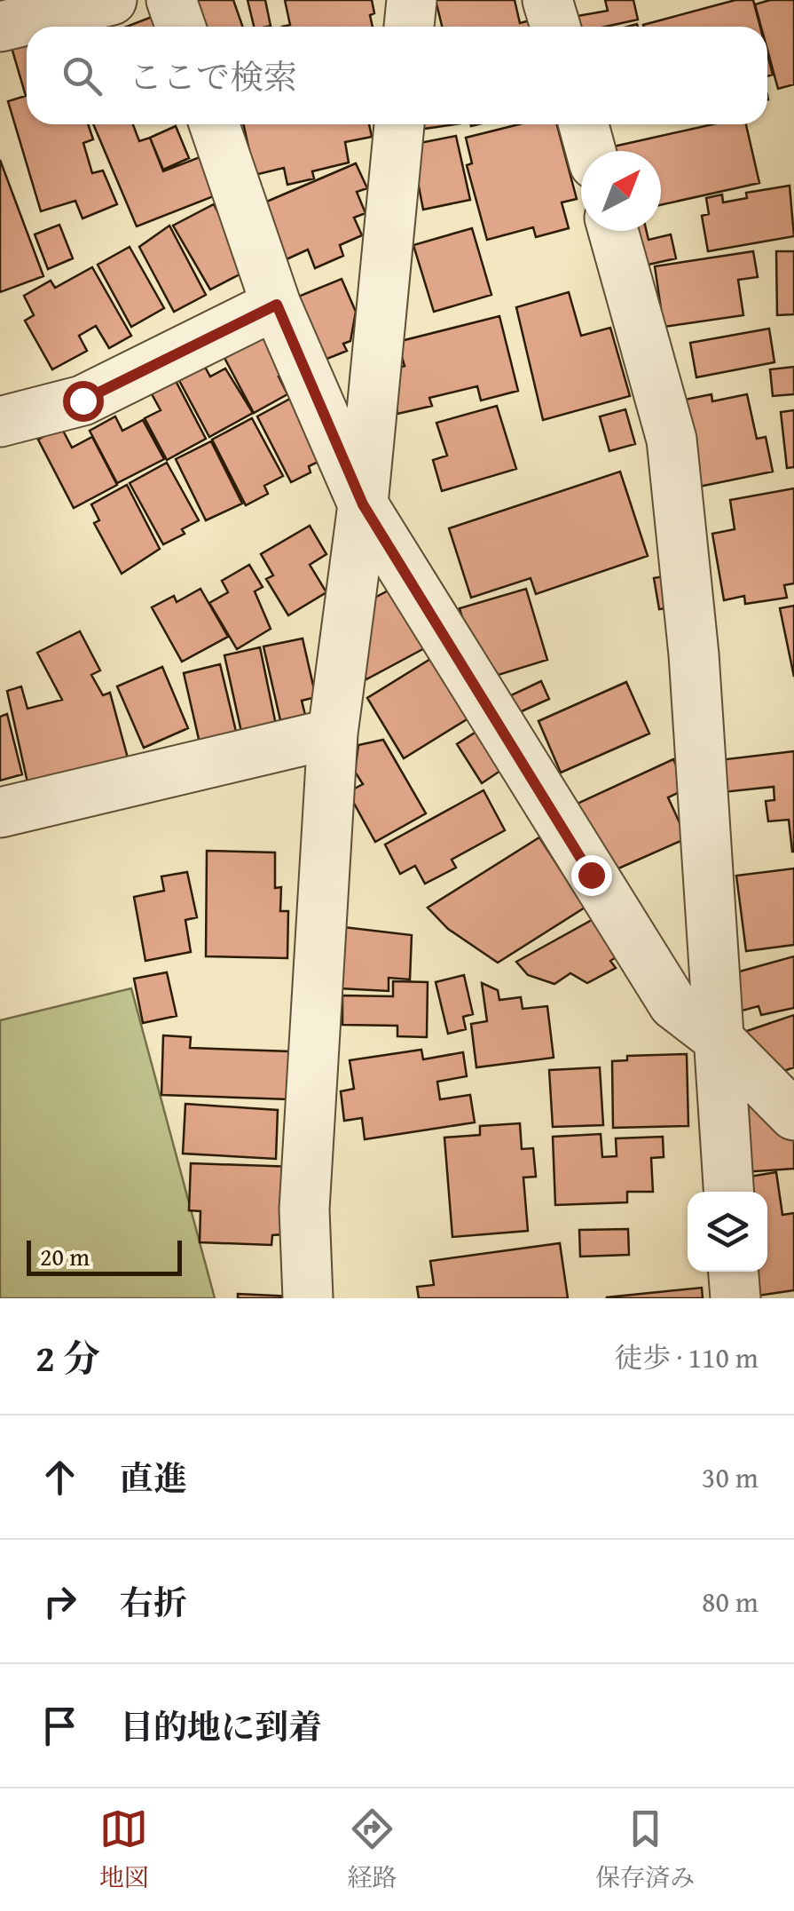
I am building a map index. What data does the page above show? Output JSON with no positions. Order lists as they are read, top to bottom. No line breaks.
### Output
{"scale_bar":"20 m","north":"top right","page":{"search":"ここで検索","scale":"20 m","heading":["2 分","徒歩 · 110 m"],"list":[["直進","30 m"],["右折","80 m"],"目的地に到着"],"nav":["地図","経路","保存済み"]}}
